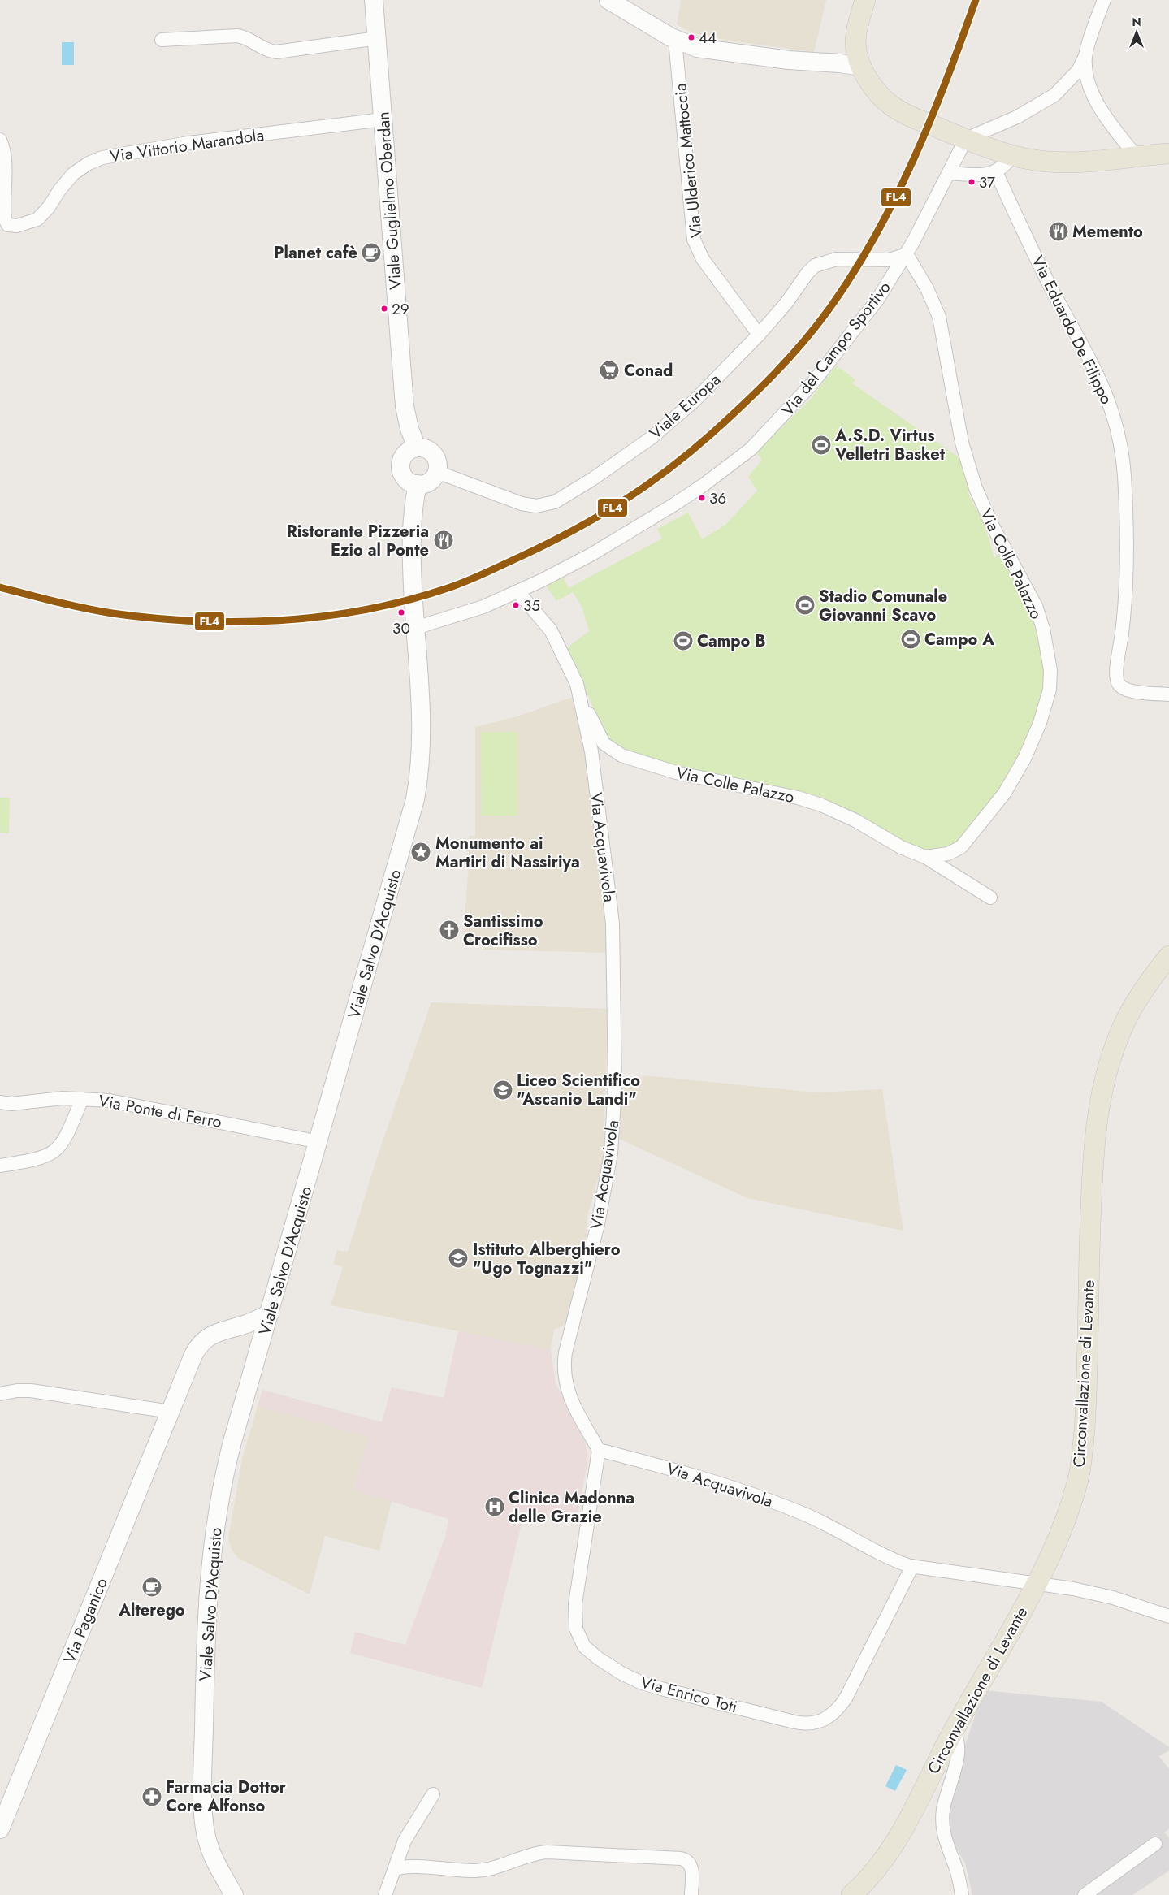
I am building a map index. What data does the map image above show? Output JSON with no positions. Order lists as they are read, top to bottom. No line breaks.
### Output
{"streets":{"main road":["Viale Guglielmo Oberdan","Viale Salvo D'Acquisto","Circonvallazione di Levante","Via Paganico"],"street":["Via Vittorio Marandola","Via Ulderico Mattoccia","Via Eduardo De Filippo","Via del Campo Sportivo","Viale Europa","Via Colle Palazzo","Via Acquavivola","Via Ponte di Ferro","Via Enrico Toti"]},"crossings":[["Via Vittorio Marandola","Viale Guglielmo Oberdan"],["Via Ulderico Mattoccia","Viale Europa"],["Viale Guglielmo Oberdan","Viale Europa"],["Via del Campo Sportivo","Viale Europa"],["Via del Campo Sportivo","Via Colle Palazzo"],["Via del Campo Sportivo","Via Acquavivola"],["Via del Campo Sportivo","Viale Salvo D'Acquisto"],["Viale Europa","Via Colle Palazzo"],["Via Colle Palazzo","Via Acquavivola"],["Via Acquavivola","Circonvallazione di Levante"],["Via Acquavivola","Via Enrico Toti"],["Viale Salvo D'Acquisto","Via Ponte di Ferro"],["Viale Salvo D'Acquisto","Via Paganico"]],"places":{"other":["44","37","29","36","35","30"],"restaurant":["Memento","Ristorante Pizzeria Ezio al Ponte"],"cafe":["Planet cafè","Alterego"],"supermarket":["Conad"],"sports":["A.S.D. Virtus Velletri Basket","Stadio Comunale Giovanni Scavo","Campo A","Campo B"],"place":["Monumento ai Martiri di Nassiriya"],"church":["Santissimo Crocifisso"],"school or university":["Liceo Scientifico \"Ascanio Landi\"","Istituto Alberghiero \"Ugo Tognazzi\""],"hospital":["Clinica Madonna delle Grazie"],"pharmacy":["Farmacia Dottor Core Alfonso"]},"lines":["transit line FL4"],"north":"top"}
